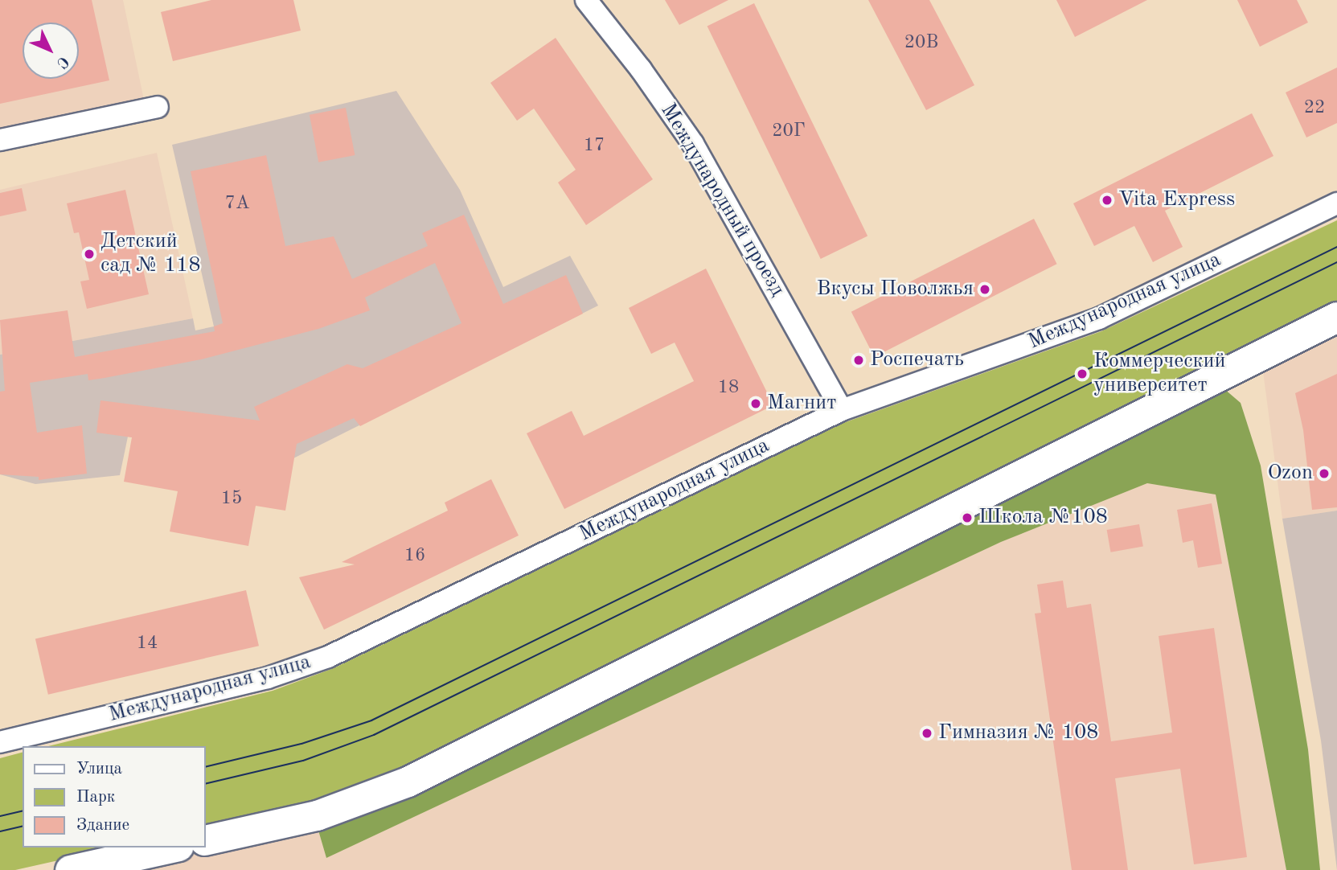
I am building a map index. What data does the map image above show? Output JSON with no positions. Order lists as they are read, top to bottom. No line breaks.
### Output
{"streets":{"street":["Международный проезд","Международная улица"]},"crossings":[["Международный проезд","Международная улица"]],"places":["Vita Express","Детский сад № 118","Вкусы Поволжья","Роспечать","Коммерческий университет","Магнит","Ozon","Школа №108","Гимназия № 108"],"house_numbers":["20В","22","20Г","17","7А","18","15","16","14"],"legend":["Улица","Парк","Здание"],"north":"bottom right"}
